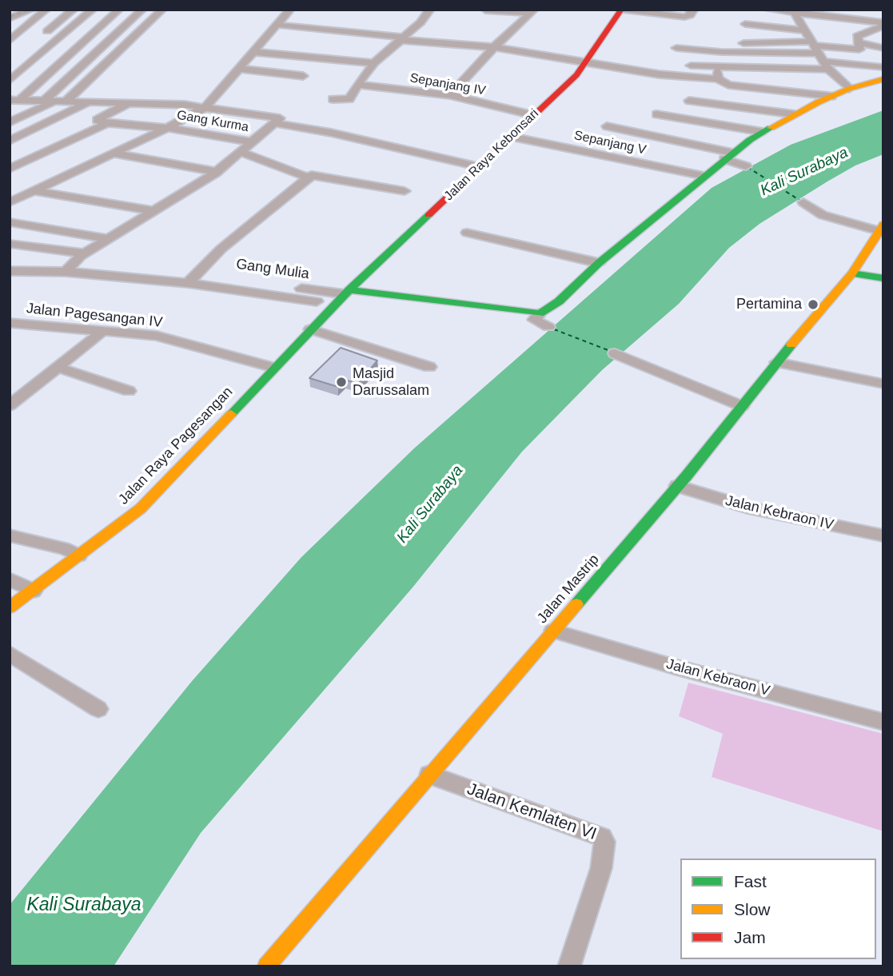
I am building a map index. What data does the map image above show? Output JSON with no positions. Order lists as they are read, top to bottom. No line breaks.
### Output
{"streets":{"main road":["Jalan Raya Kebonsari","Jalan Raya Pagesangan","Jalan Mastrip"],"street":["Sepanjang IV","Gang Kurma","Sepanjang V","Gang Mulia","Jalan Pagesangan IV","Jalan Kebraon IV","Jalan Kebraon V","Jalan Kemlaten VI"]},"crossings":[["Sepanjang IV","Jalan Raya Kebonsari"],["Sepanjang V","Jalan Raya Kebonsari"],["Jalan Raya Kebonsari","Gang Mulia"],["Jalan Raya Kebonsari","Jalan Raya Pagesangan"],["Gang Mulia","Jalan Raya Pagesangan"],["Jalan Pagesangan IV","Jalan Raya Pagesangan"],["Jalan Kebraon IV","Jalan Mastrip"],["Jalan Mastrip","Jalan Kebraon V"],["Jalan Mastrip","Jalan Kemlaten VI"]],"water":["Kali Surabaya"],"places":["Pertamina","Masjid Darussalam"],"legend":["Fast","Slow","Jam"]}
